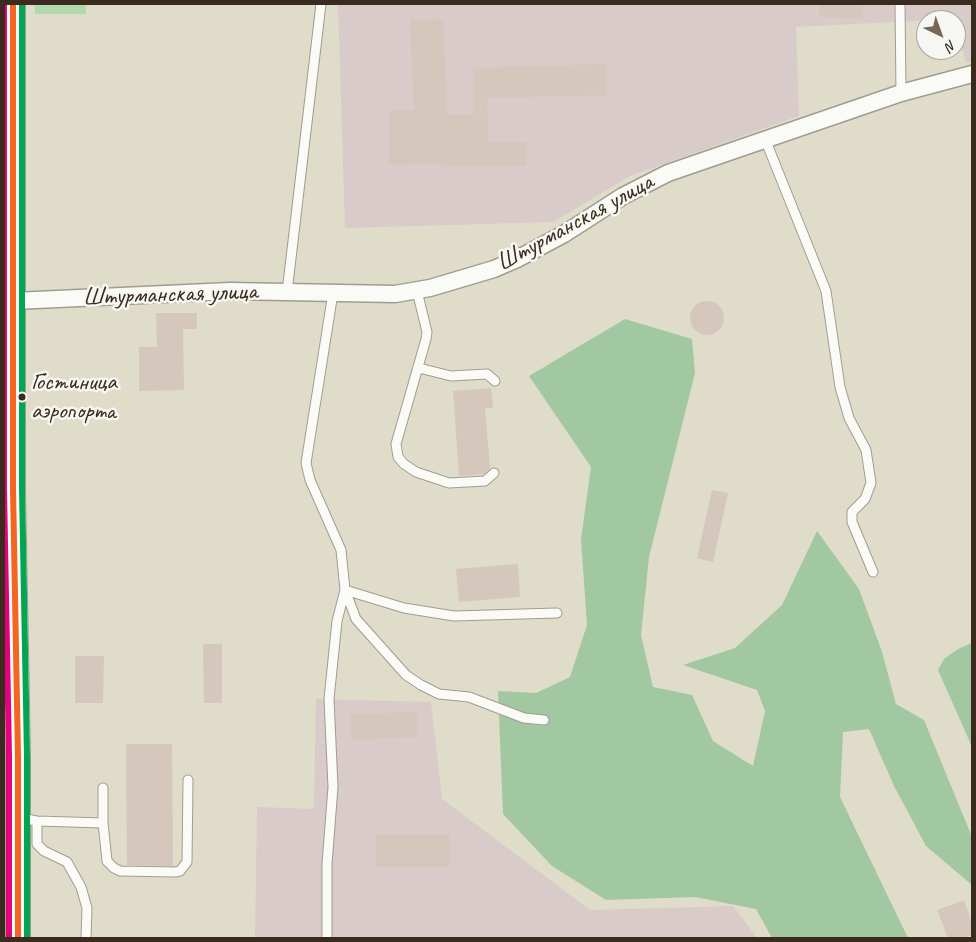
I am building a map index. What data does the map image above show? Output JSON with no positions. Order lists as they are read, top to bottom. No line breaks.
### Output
{"streets":{"street":["Штурманская улица"]},"places":["Гостиница аэропорта"],"north":"bottom right"}
